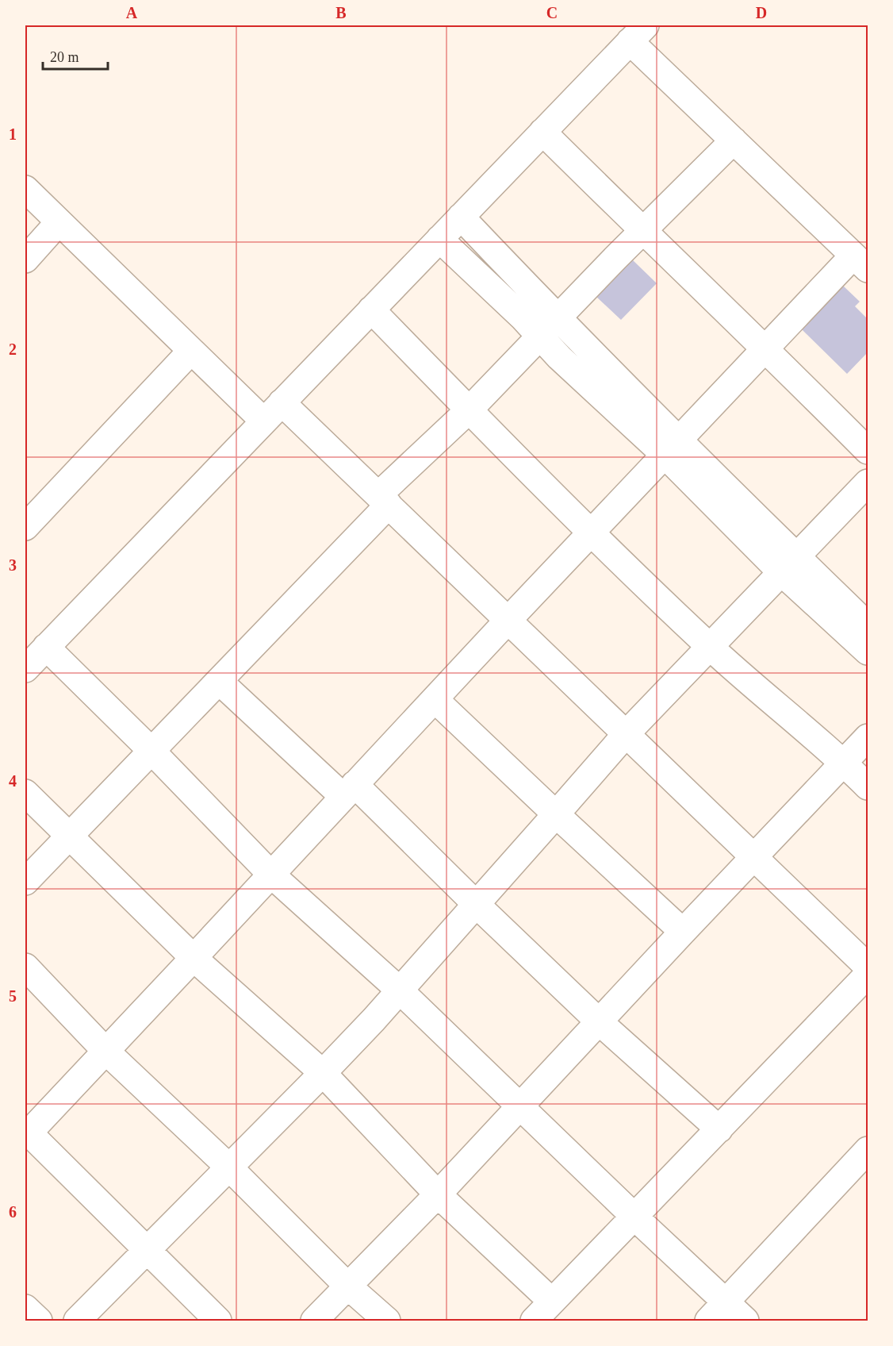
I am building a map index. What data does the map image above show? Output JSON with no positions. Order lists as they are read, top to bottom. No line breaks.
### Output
{"scale_bar":"20 m","grid":{"columns":["A","B","C","D"],"rows":["1","2","3","4","5","6"]}}
